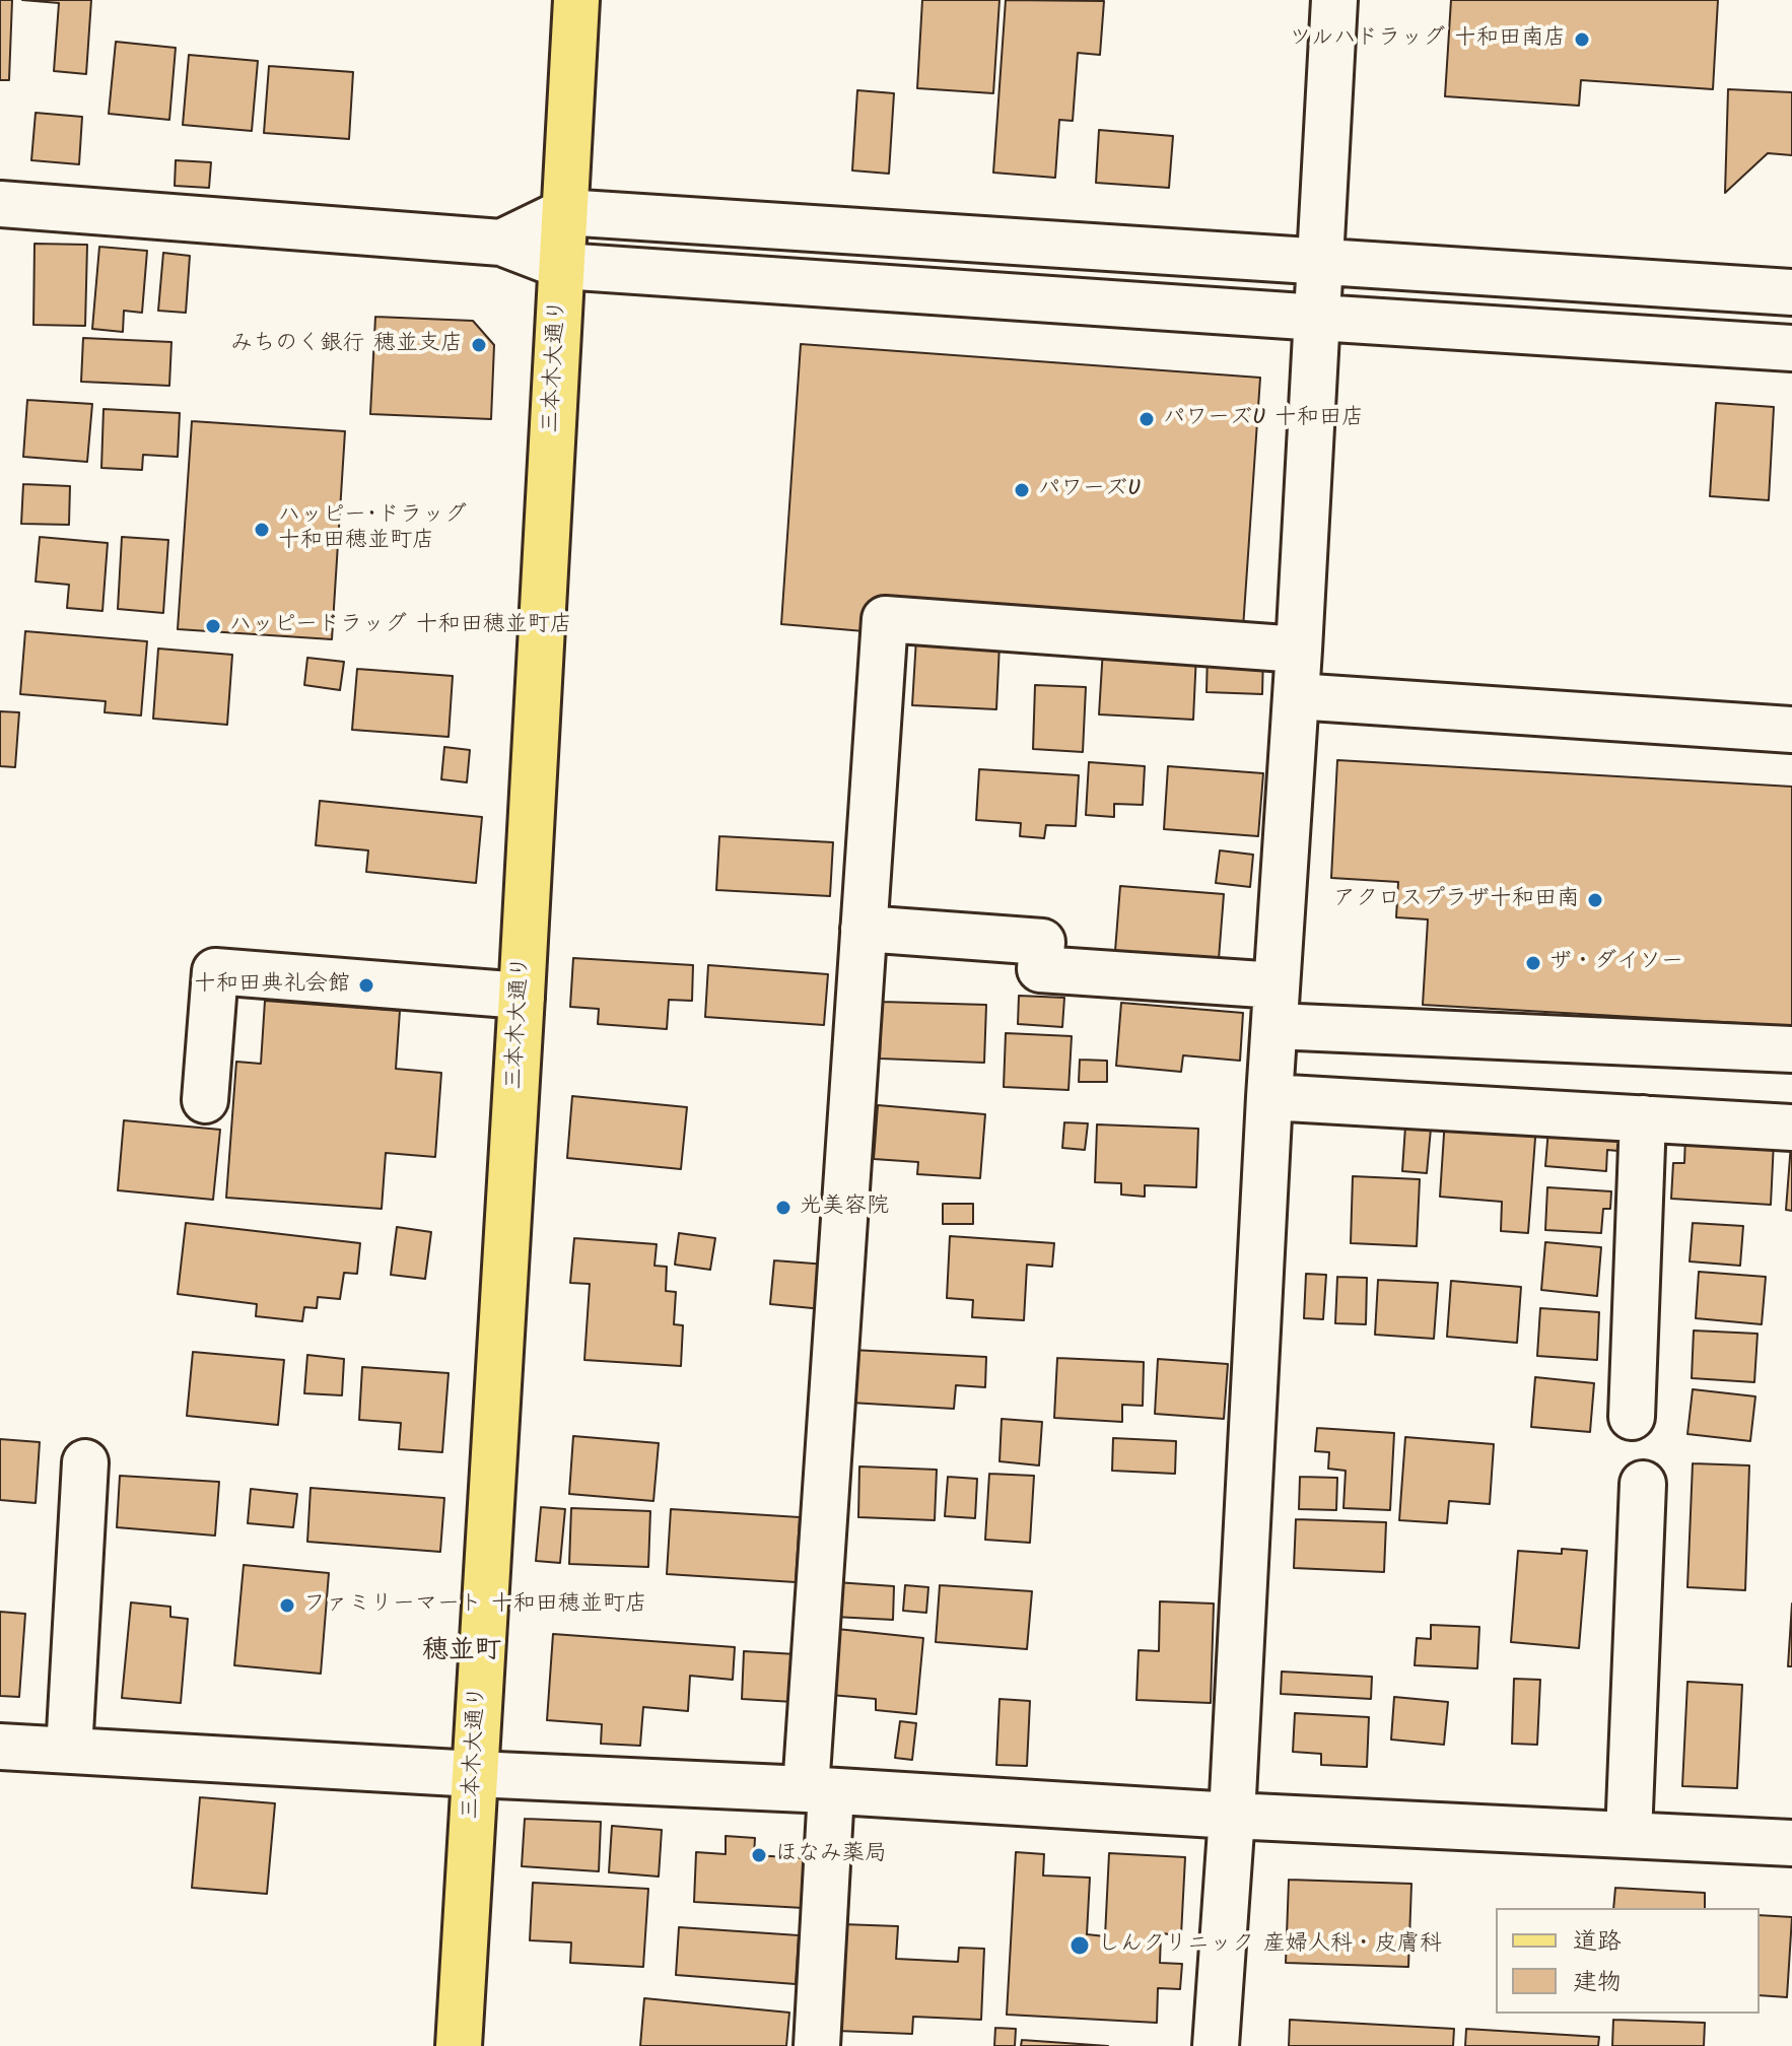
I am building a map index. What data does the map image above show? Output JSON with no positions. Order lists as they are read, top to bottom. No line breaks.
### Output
{"streets":{"main road":["三本木大通り"]},"districts":["穂並町"],"places":["ツルハドラッグ 十和田南店","みちのく銀行 穂並支店","パワーズU 十和田店","パワーズU","ハッピー･ドラッグ 十和田穂並町店","ハッピードラッグ 十和田穂並町店","アクロスプラザ十和田南","ザ・ダイソー","十和田典礼会館","光美容院","ファミリーマート 十和田穂並町店","ほなみ薬局","しんクリニック 産婦人科・皮膚科"],"legend":["道路","建物"]}
